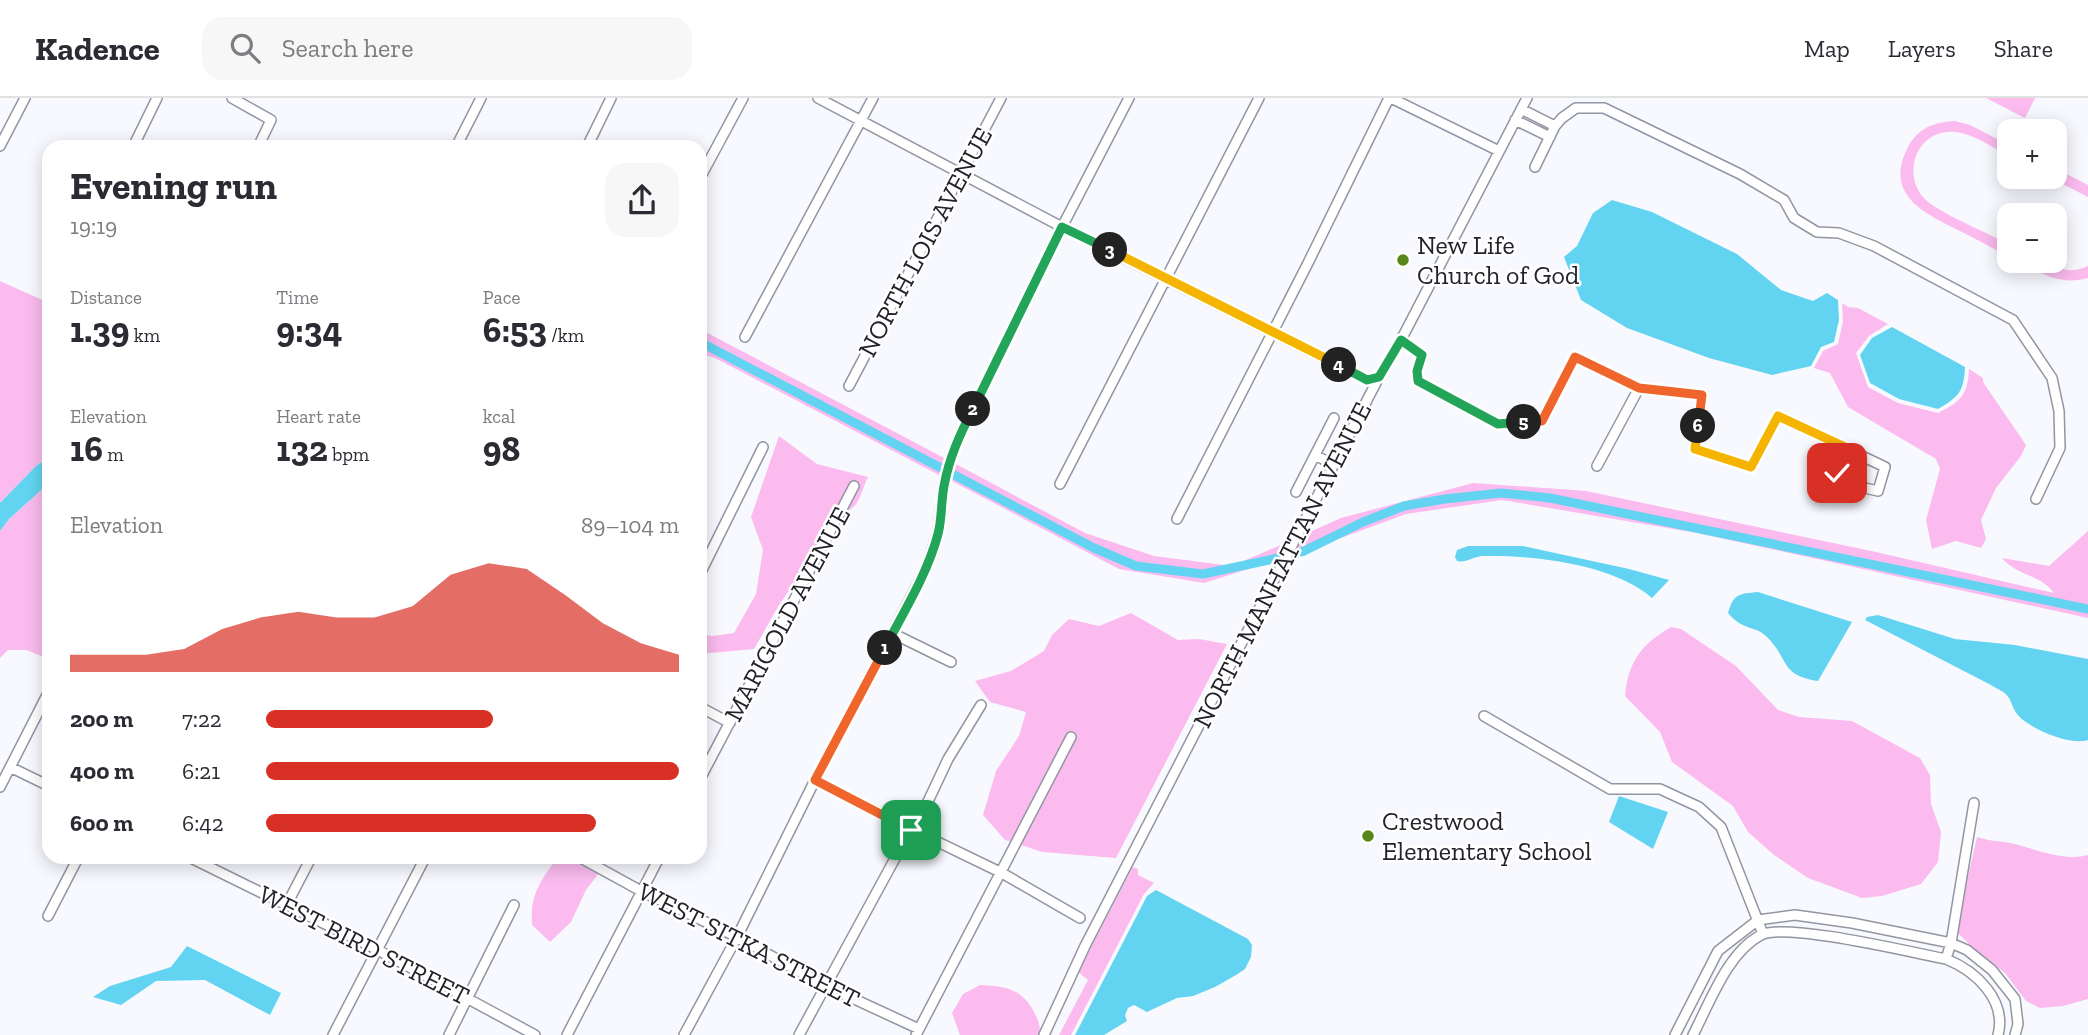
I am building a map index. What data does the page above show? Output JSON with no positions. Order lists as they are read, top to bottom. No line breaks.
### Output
{"streets":{"street":["NORTH LOIS AVENUE","NORTH MANHATTAN AVENUE","MARIGOLD AVENUE","WEST BIRD STREET","WEST SITKA STREET"]},"places":["New Life Church of God","Crestwood Elementary School"],"page":{"header":"Kadence","search":"Search here","nav":["Map","Layers","Share"],"map_buttons":["+","−"],"heading":["Evening run","19:19"],"pins":["3","4","2","5","6","1"],"stats":[["Distance","1.39 km"],["Time","9:34"],["Pace","6:53 /km"],["Elevation","16 m"],["Heart rate","132 bpm"],["kcal","98"]],"chart":["Elevation","89–104 m"],"list":[{"name":"200 m","note":"7:22"},{"name":"400 m","note":"6:21"},{"name":"600 m","note":"6:42"}]}}
